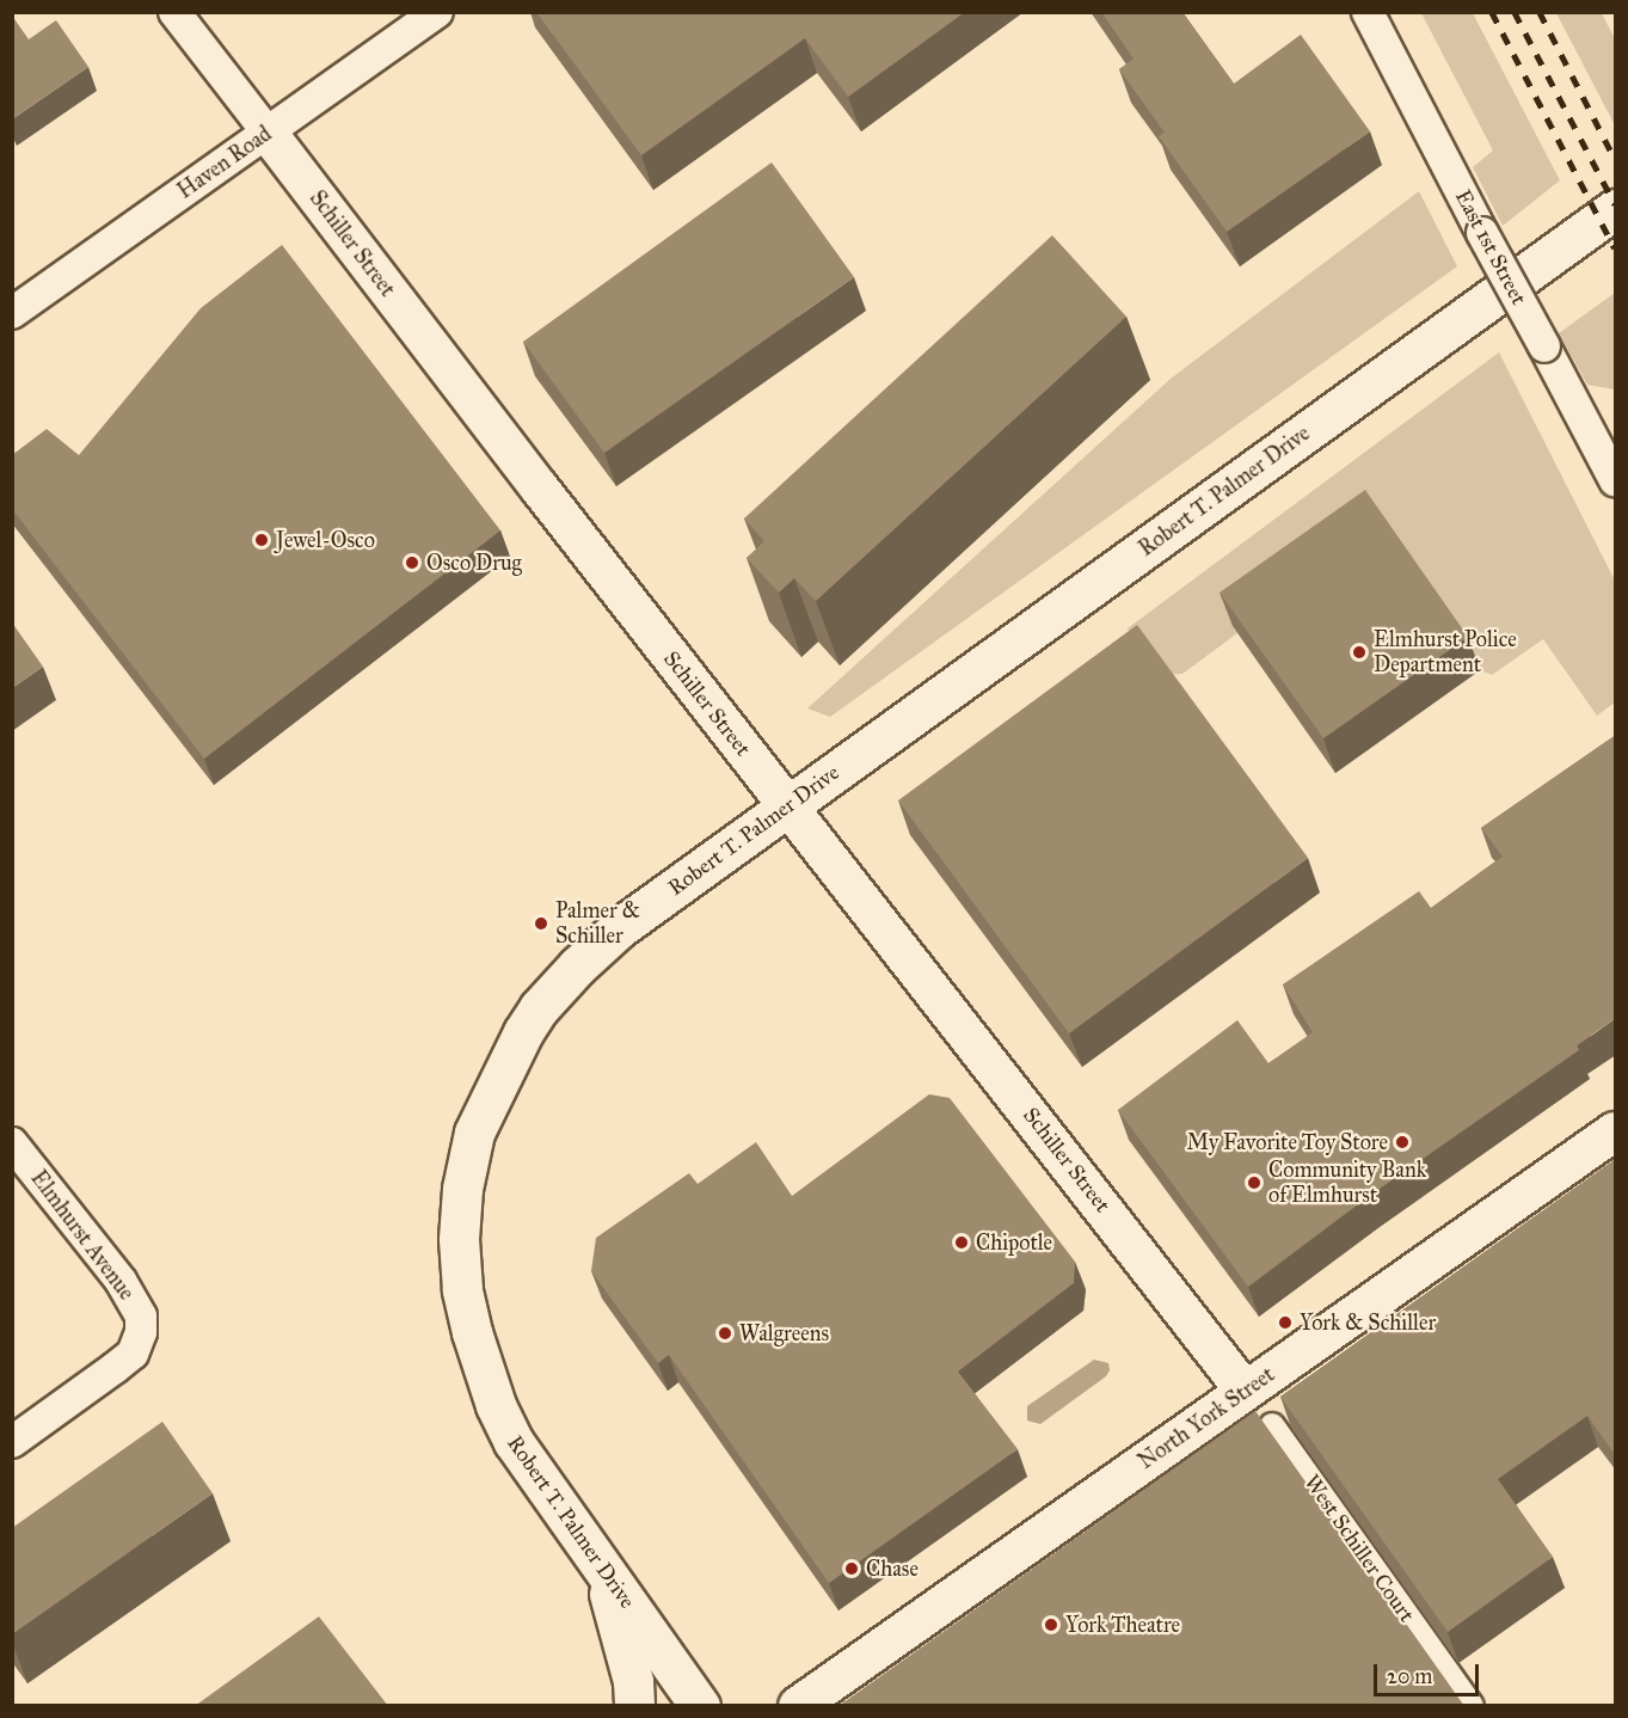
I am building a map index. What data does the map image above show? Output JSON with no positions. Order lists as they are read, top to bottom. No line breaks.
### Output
{"streets":{"main road":["Robert T. Palmer Drive"],"street":["Haven Road","Schiller Street","East 1st Street","Elmhurst Avenue","North York Street","West Schiller Court"]},"crossings":[["Haven Road","Schiller Street"],["Schiller Street","Robert T. Palmer Drive"],["Schiller Street","North York Street"]],"places":["Jewel-Osco","Osco Drug","Elmhurst Police Department","Palmer & Schiller","My Favorite Toy Store","Community Bank of Elmhurst","Chipotle","York & Schiller","Walgreens","Chase","York Theatre"],"scale_bar":"20 m"}
